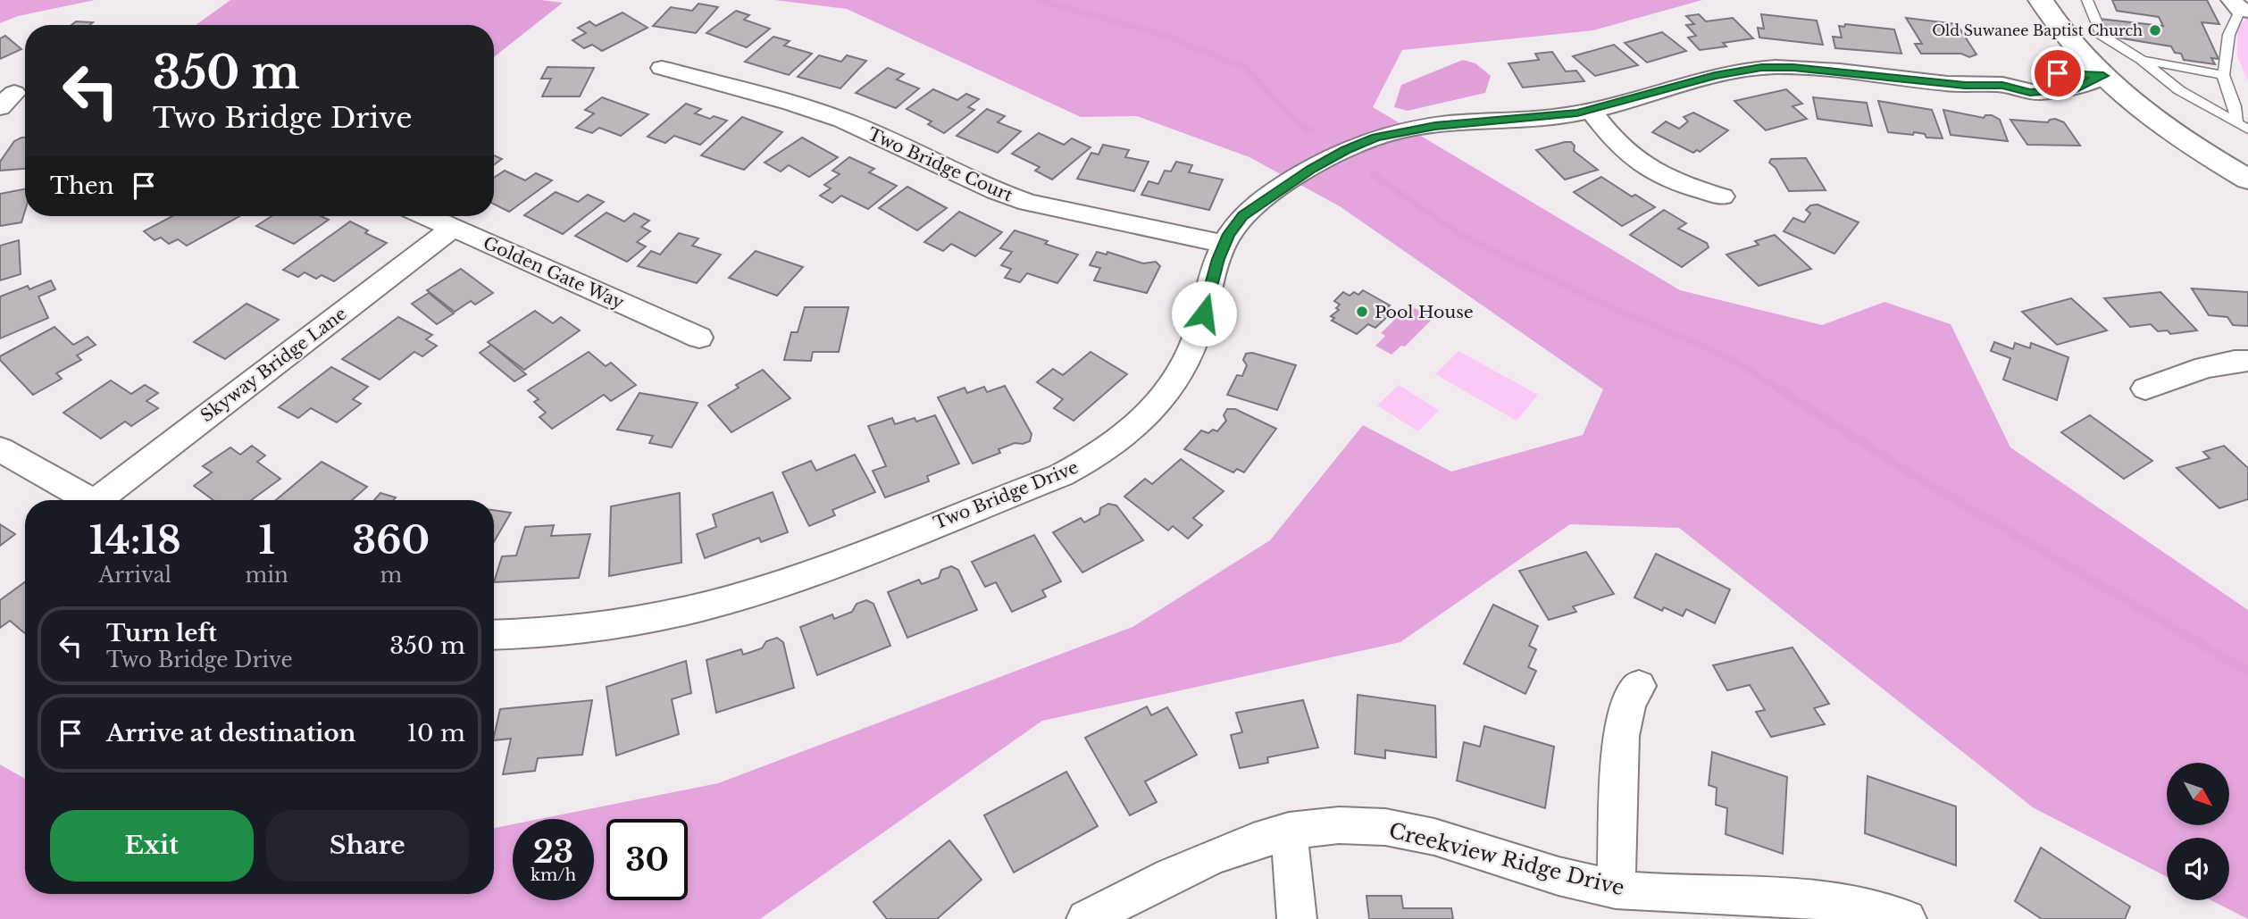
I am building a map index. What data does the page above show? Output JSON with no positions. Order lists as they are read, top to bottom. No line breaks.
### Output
{"streets":{"street":["Two Bridge Court","Golden Gate Way","Skyway Bridge Lane","Two Bridge Drive","Creekview Ridge Drive"]},"crossings":[["Two Bridge Court","Two Bridge Drive"],["Golden Gate Way","Skyway Bridge Lane"]],"places":["Old Suwanee Baptist Church","Pool House"],"north":"bottom right","page":{"turn":["350 m","Two Bridge Drive"],"then":"Then","eta":["14:18","Arrival","1","min","360","m"],"list":[{"name":"Turn left","note":"Two Bridge Drive","value":"350 m"},{"name":"Arrive at destination","value":"10 m"}],"buttons":["Exit","Share"],"speed":"23 km/h","limit":"30"}}
